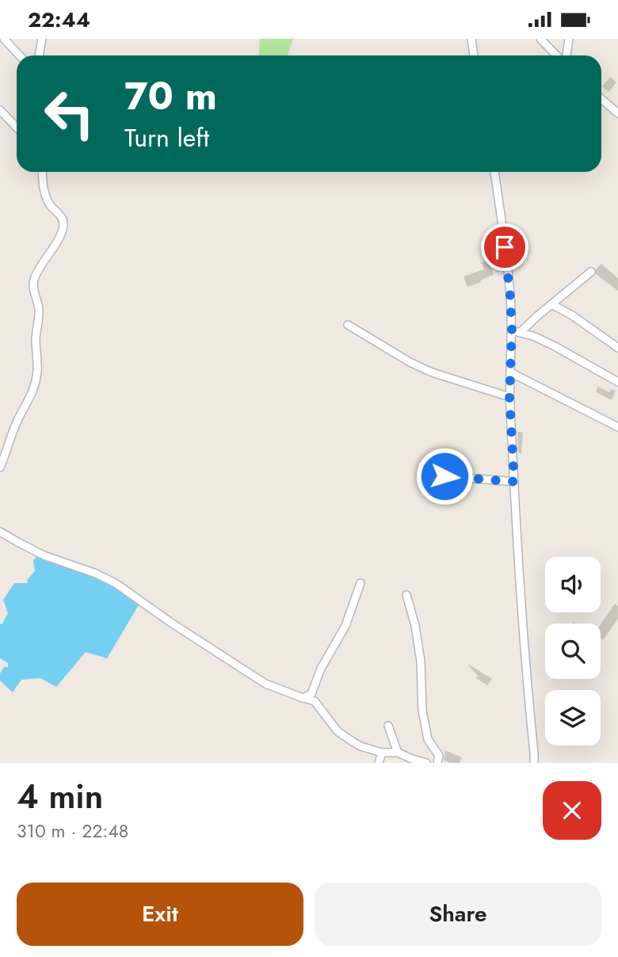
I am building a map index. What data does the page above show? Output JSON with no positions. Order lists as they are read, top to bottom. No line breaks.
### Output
{"page":{"status":"22:44","turn":["70 m","Turn left"],"heading":["4 min","310 m · 22:48"],"buttons":["Exit","Share"]}}
